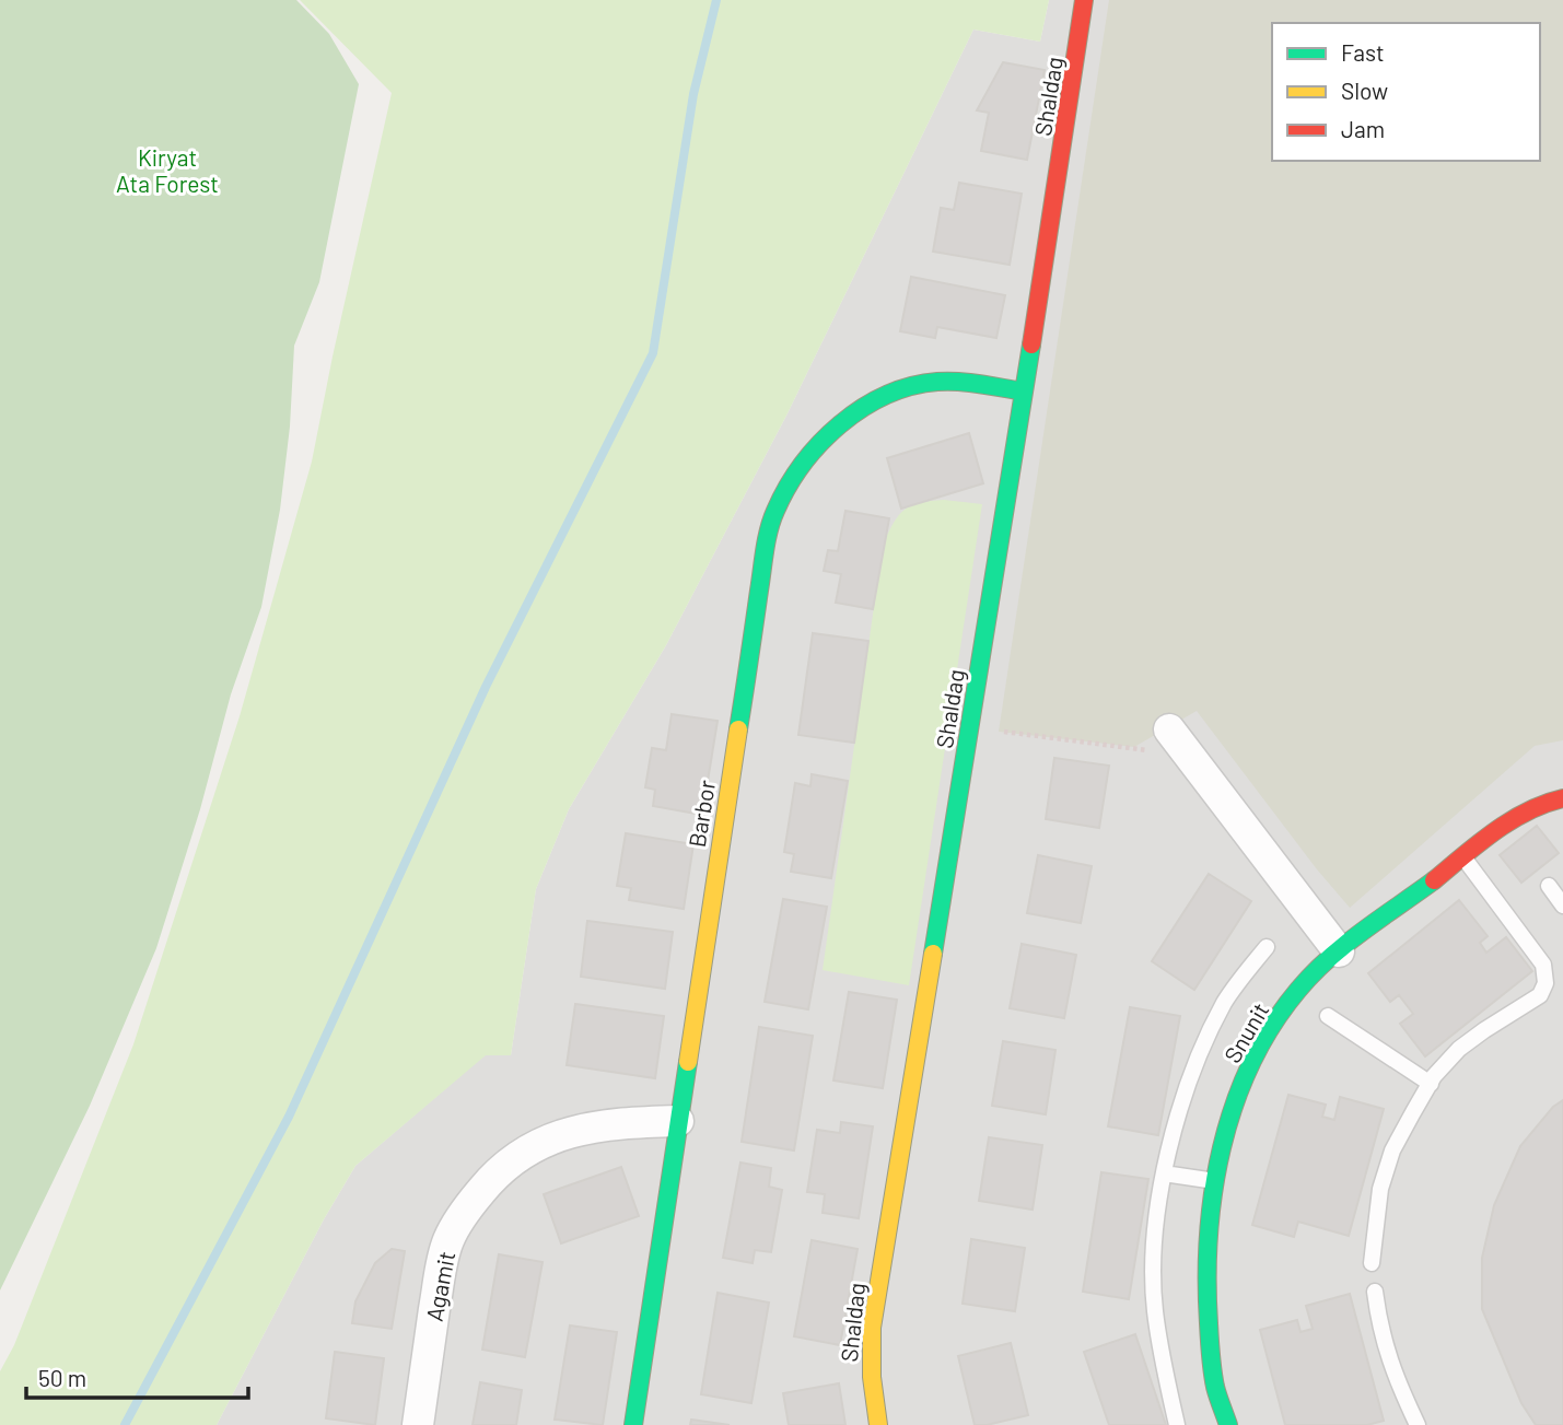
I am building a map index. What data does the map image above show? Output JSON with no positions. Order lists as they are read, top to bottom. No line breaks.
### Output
{"streets":{"street":["Shaldag","Barbor","Snunit","Agamit"]},"crossings":[["Shaldag","Barbor"],["Barbor","Agamit"]],"parks":["Kiryat Ata Forest"],"legend":["Fast","Slow","Jam"],"scale_bar":"50 m"}
